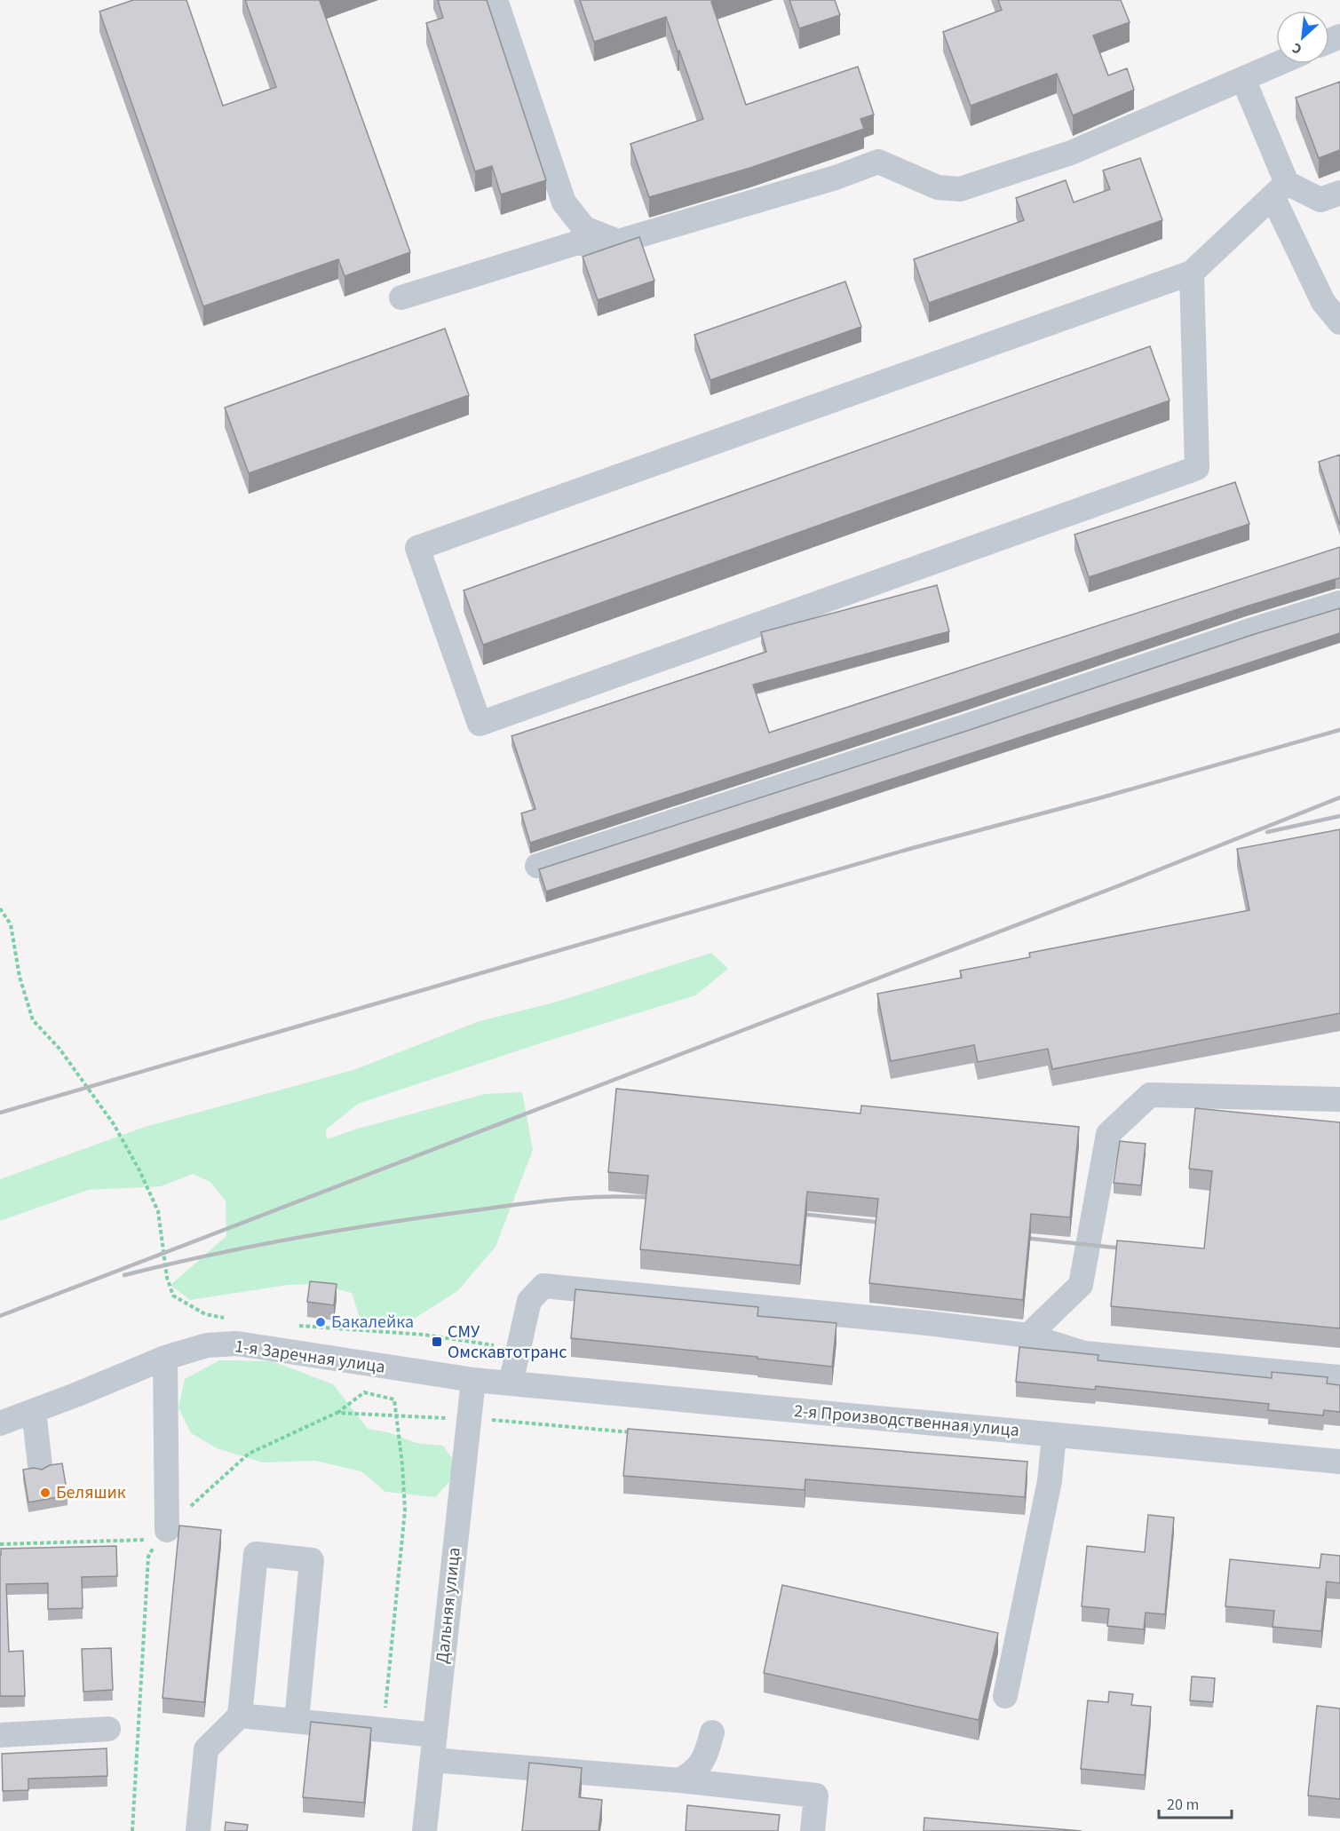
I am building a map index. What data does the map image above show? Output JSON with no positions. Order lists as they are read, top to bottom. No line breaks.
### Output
{"streets":{"street":["1-я Заречная улица","2-я Производственная улица","Дальняя улица"]},"crossings":[["1-я Заречная улица","2-я Производственная улица"],["1-я Заречная улица","Дальняя улица"],["2-я Производственная улица","Дальняя улица"]],"places":{"other":["Бакалейка","Беляшик"],"transit":["СМУ Омскавтотранс"]},"scale_bar":"20 m","north":"bottom left"}
